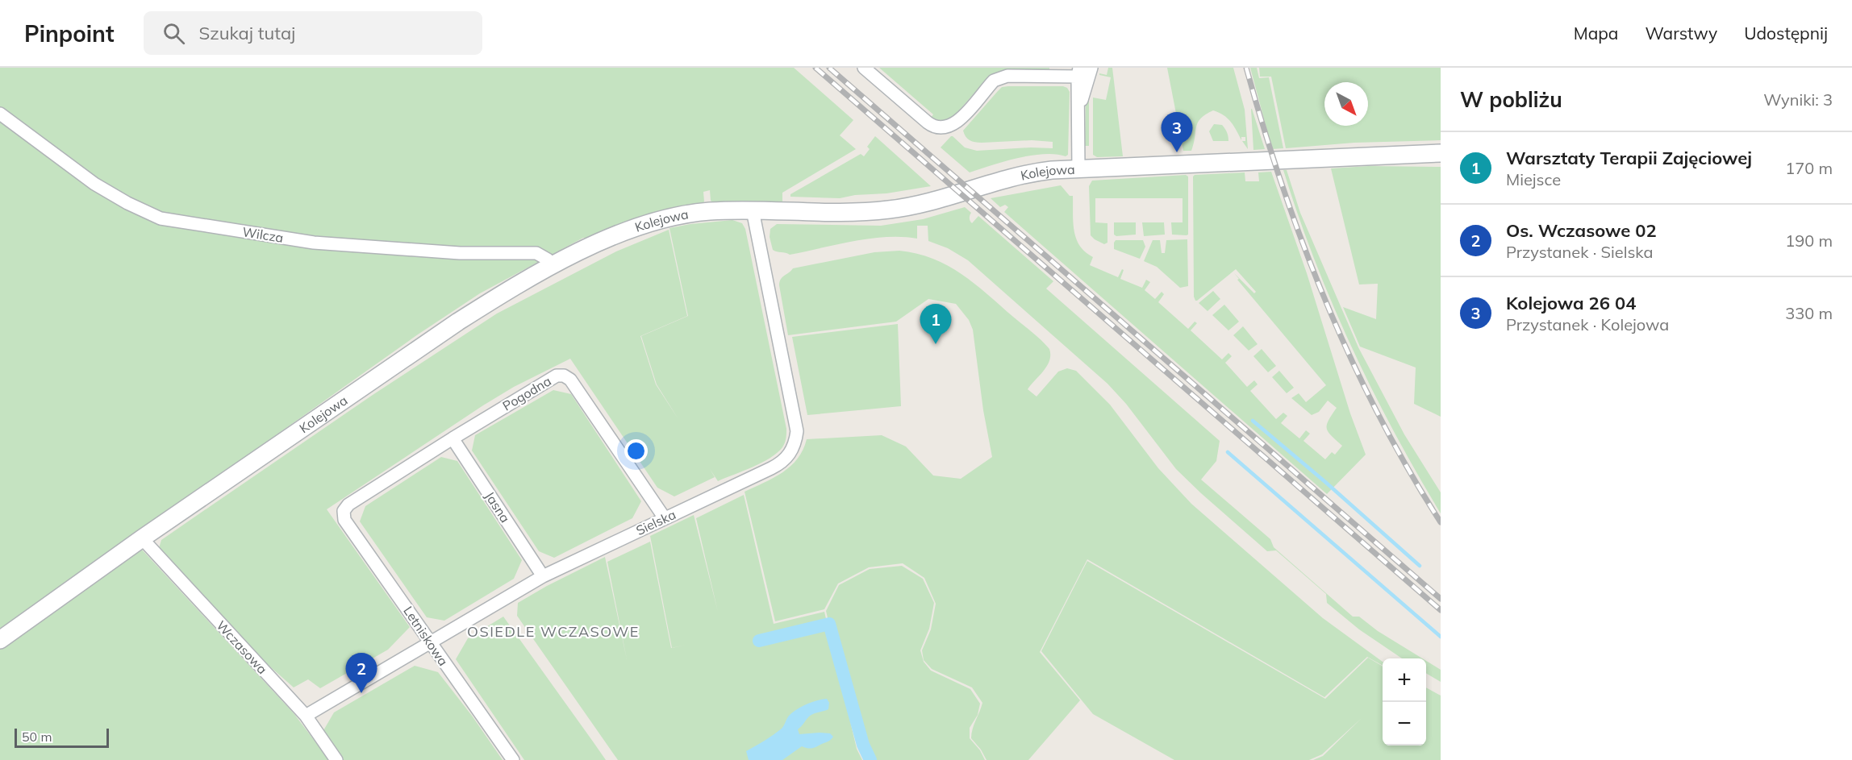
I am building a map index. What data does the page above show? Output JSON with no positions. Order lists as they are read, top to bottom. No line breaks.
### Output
{"streets":{"street":["Kolejowa","Wilcza","Pogodna","Jasna","Sielska","Letniskowa","Wczasowa"]},"crossings":[["Kolejowa","Wilcza"],["Kolejowa","Sielska"],["Kolejowa","Wczasowa"],["Pogodna","Jasna"],["Pogodna","Sielska"],["Pogodna","Letniskowa"],["Jasna","Sielska"],["Sielska","Letniskowa"],["Sielska","Wczasowa"]],"districts":["OSIEDLE WCZASOWE"],"scale_bar":"50 m","north":"bottom right","page":{"header":"Pinpoint","search":"Szukaj tutaj","nav":["Mapa","Warstwy","Udostępnij"],"heading":["W pobliżu","Wyniki: 3"],"pins":["3","1","2"],"list":[{"mark":"1","name":"Warsztaty Terapii Zajęciowej","note":"Miejsce","value":"170 m"},{"mark":"2","name":"Os. Wczasowe 02","note":"Przystanek · Sielska","value":"190 m"},{"mark":"3","name":"Kolejowa 26 04","note":"Przystanek · Kolejowa","value":"330 m"}],"map_buttons":["+","−"],"scale":"50 m"}}
